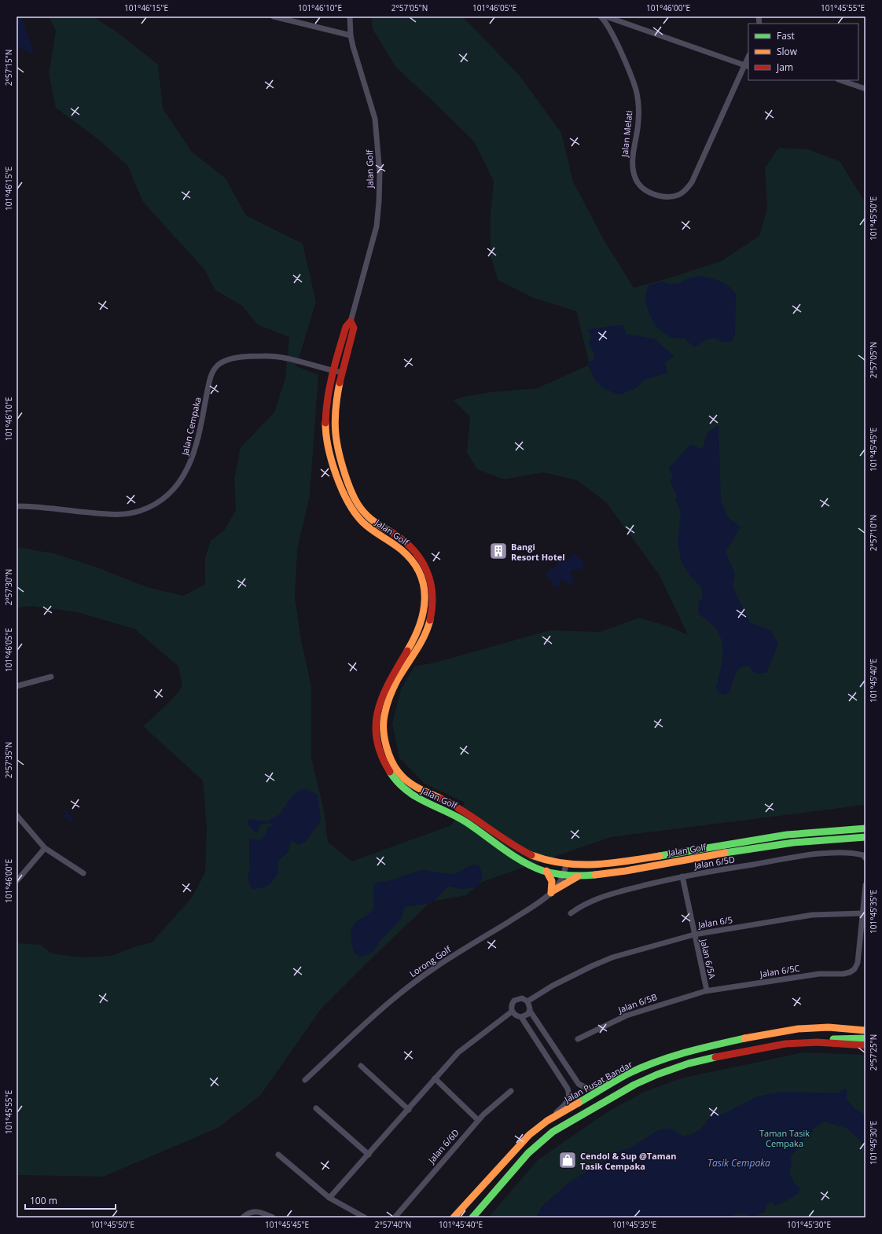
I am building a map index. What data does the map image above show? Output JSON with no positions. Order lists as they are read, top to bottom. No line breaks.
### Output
{"streets":{"street":["Jalan Melati","Jalan Golf","Jalan Cempaka","Jalan 6/5D","Jalan 6/5","Jalan 6/5A","Lorong Golf","Jalan 6/5C","Jalan 6/5B","Jalan Pusat Bandar","Jalan 6/6D"]},"crossings":[["Jalan Golf","Jalan Cempaka"],["Jalan Golf","Lorong Golf"],["Jalan 6/5D","Jalan 6/5A"],["Jalan 6/5","Jalan 6/5A"],["Jalan 6/5","Jalan 6/5C"],["Jalan 6/5A","Jalan 6/5C"],["Jalan 6/5A","Jalan 6/5B"],["Jalan 6/5C","Jalan 6/5B"]],"water":["Tasik Cempaka"],"parks":["Taman Tasik Cempaka"],"places":{"building":["Bangi Resort Hotel"],"shop":["Cendol & Sup @Taman Tasik Cempaka"]},"legend":["Fast","Slow","Jam"],"scale_bar":"100 m","coordinates":["101°46'15\"E","101°46'10\"E","2°57'05\"N","101°46'05\"E","101°46'00\"E","101°45'55\"E","2°57'15\"N","101°45'50\"E","101°45'45\"E","2°57'10\"N","2°57'30\"N","101°45'40\"E","2°57'35\"N","101°45'35\"E","2°57'25\"N","101°45'30\"E","2°57'40\"N"]}
